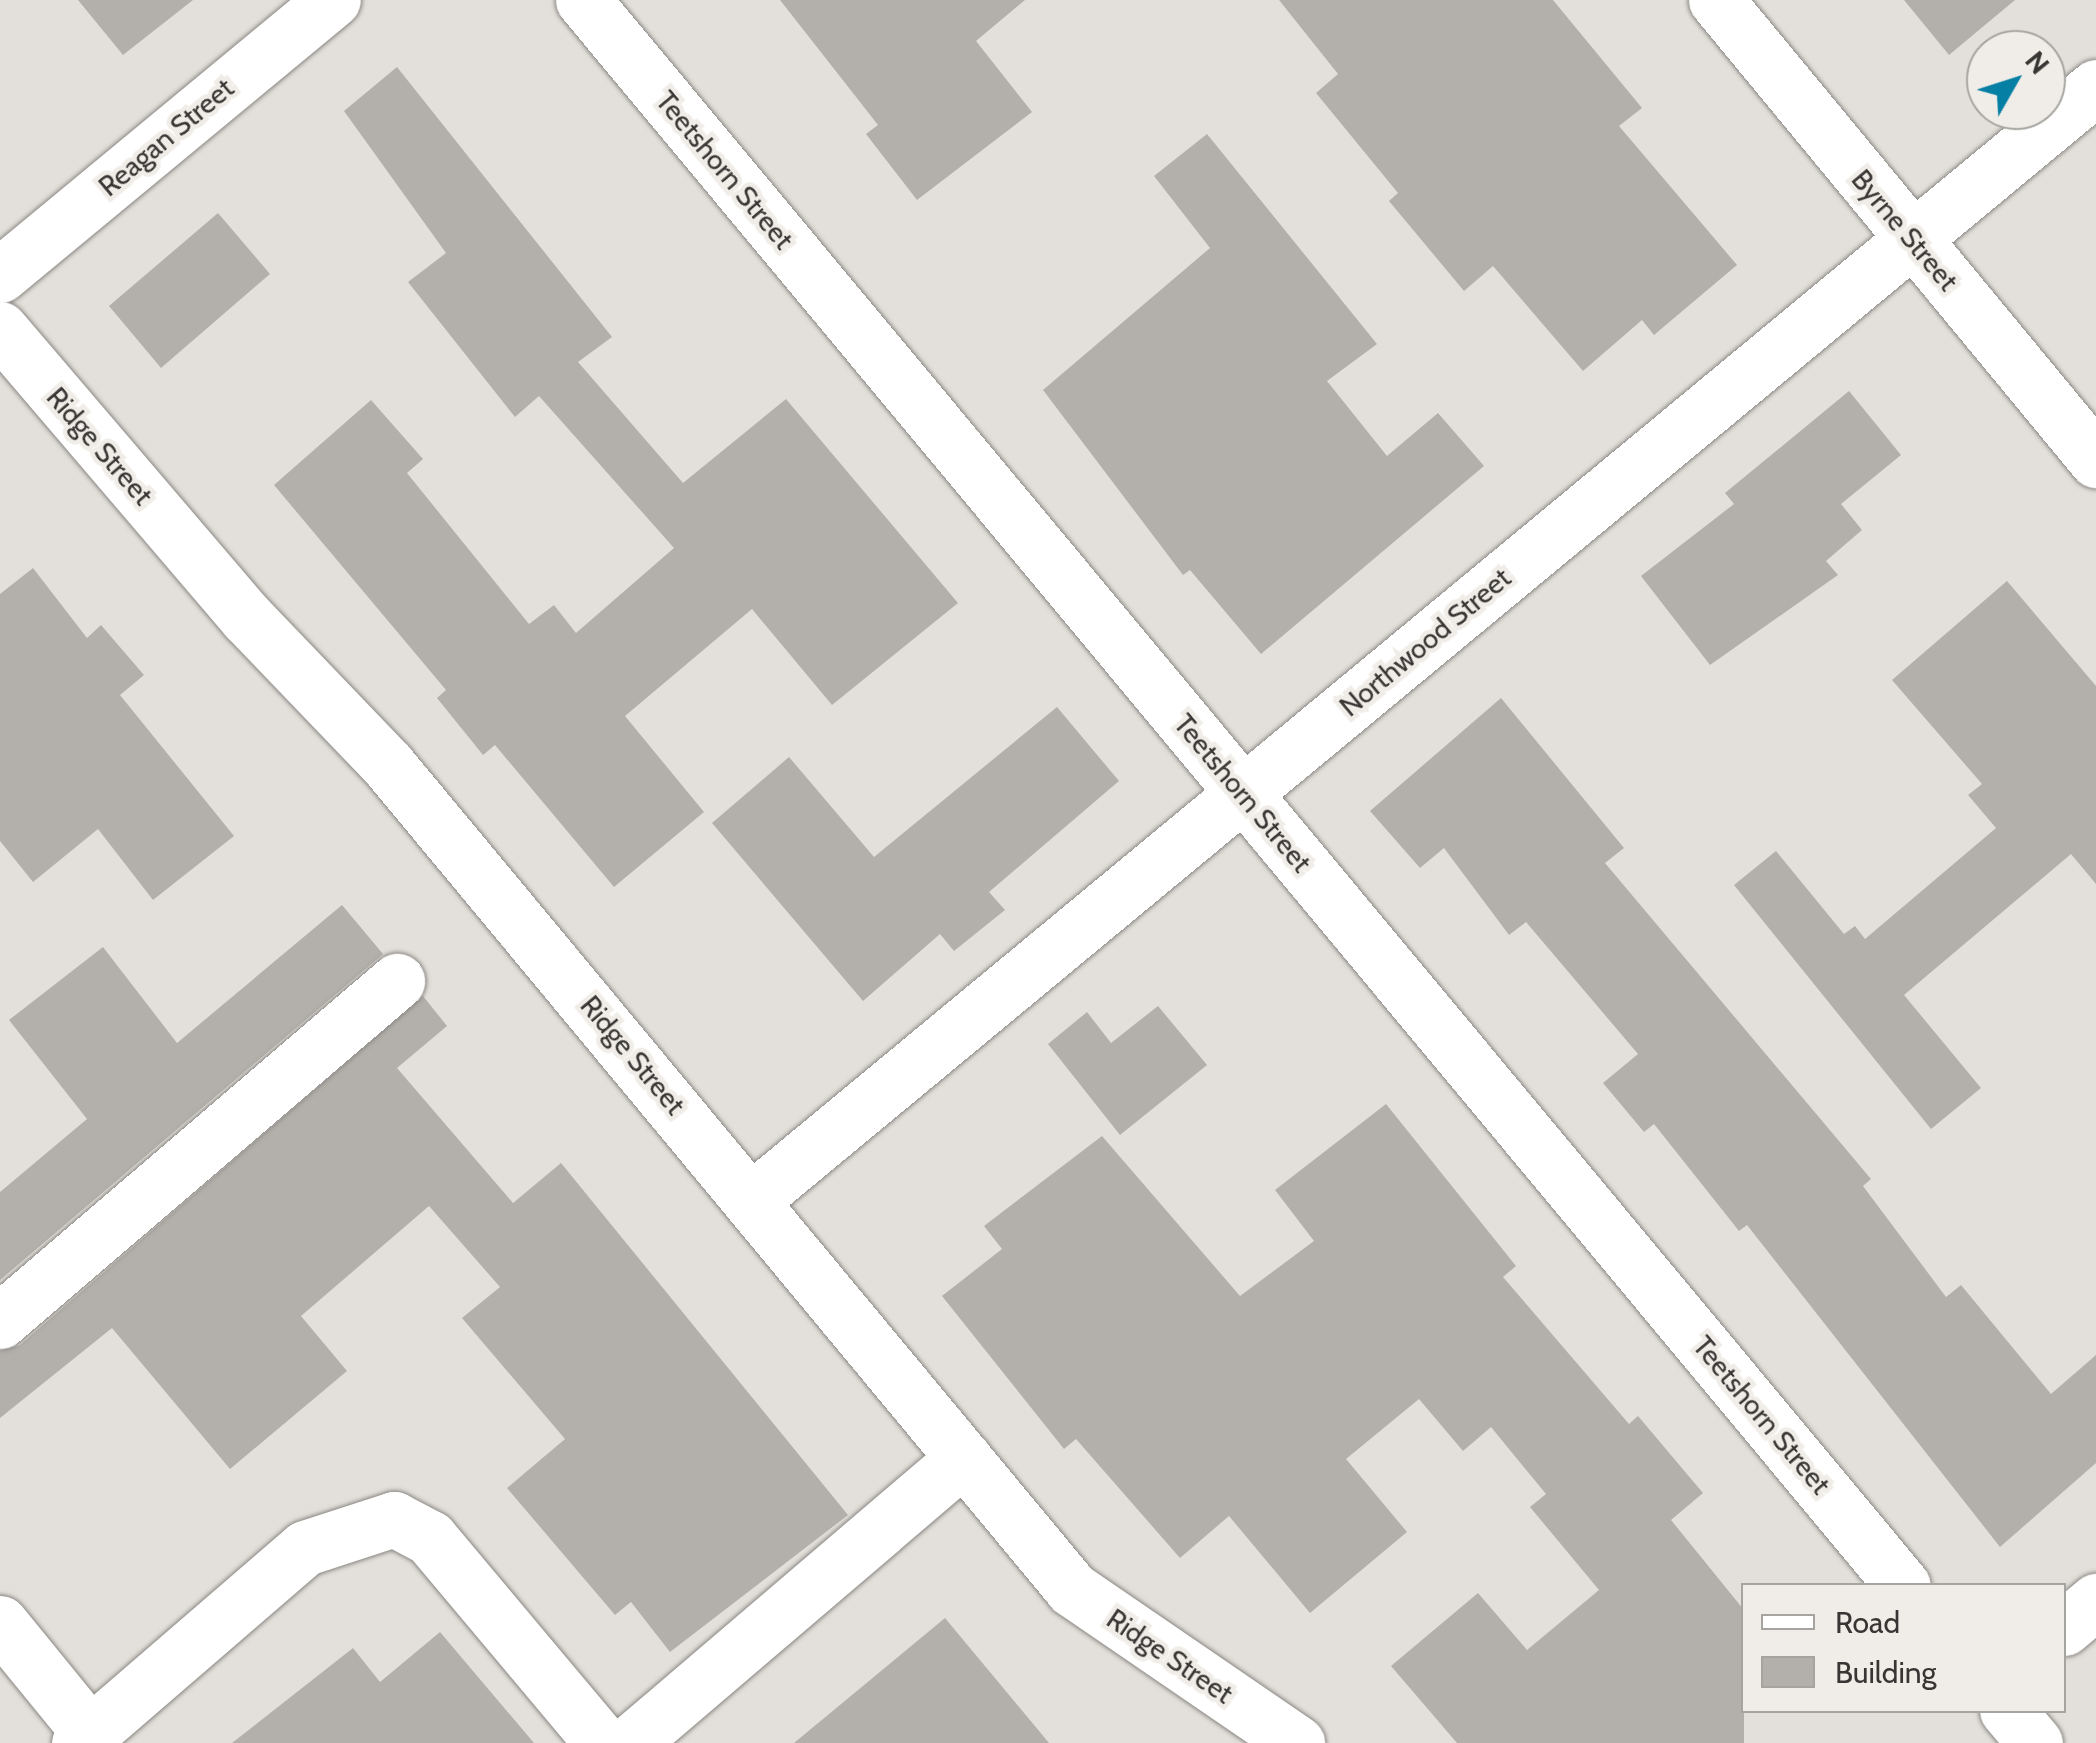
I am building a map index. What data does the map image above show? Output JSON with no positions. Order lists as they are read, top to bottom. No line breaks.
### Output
{"streets":{"street":["Reagan Street","Teetshorn Street","Byrne Street","Ridge Street","Northwood Street"]},"crossings":[["Teetshorn Street","Northwood Street"],["Byrne Street","Northwood Street"],["Ridge Street","Northwood Street"]],"legend":["Road","Building"],"north":"top right"}
